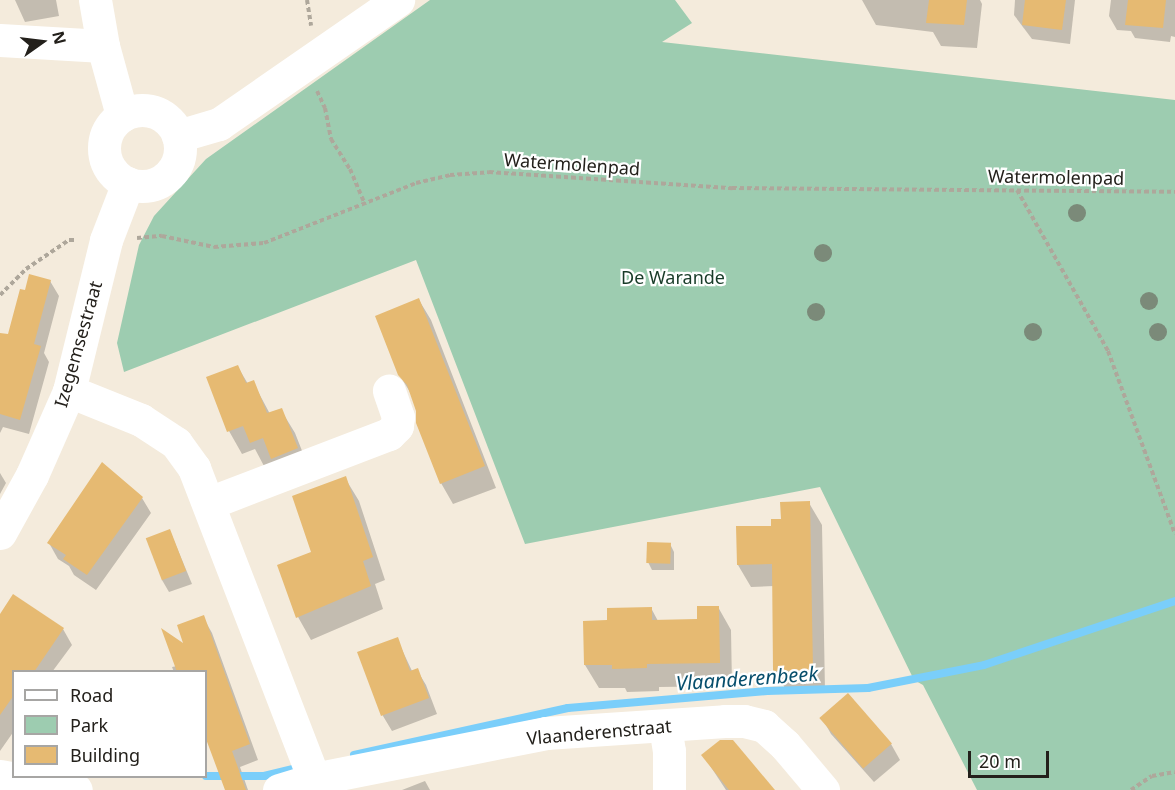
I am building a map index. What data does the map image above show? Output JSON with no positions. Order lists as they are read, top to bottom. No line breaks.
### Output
{"streets":{"street":["Izegemsestraat","Vlaanderenstraat"],"path":["Watermolenpad"]},"crossings":[["Watermolenpad","Izegemsestraat"]],"water":["Vlaanderenbeek"],"parks":["De Warande"],"legend":["Road","Park","Building"],"scale_bar":"20 m","north":"right"}
